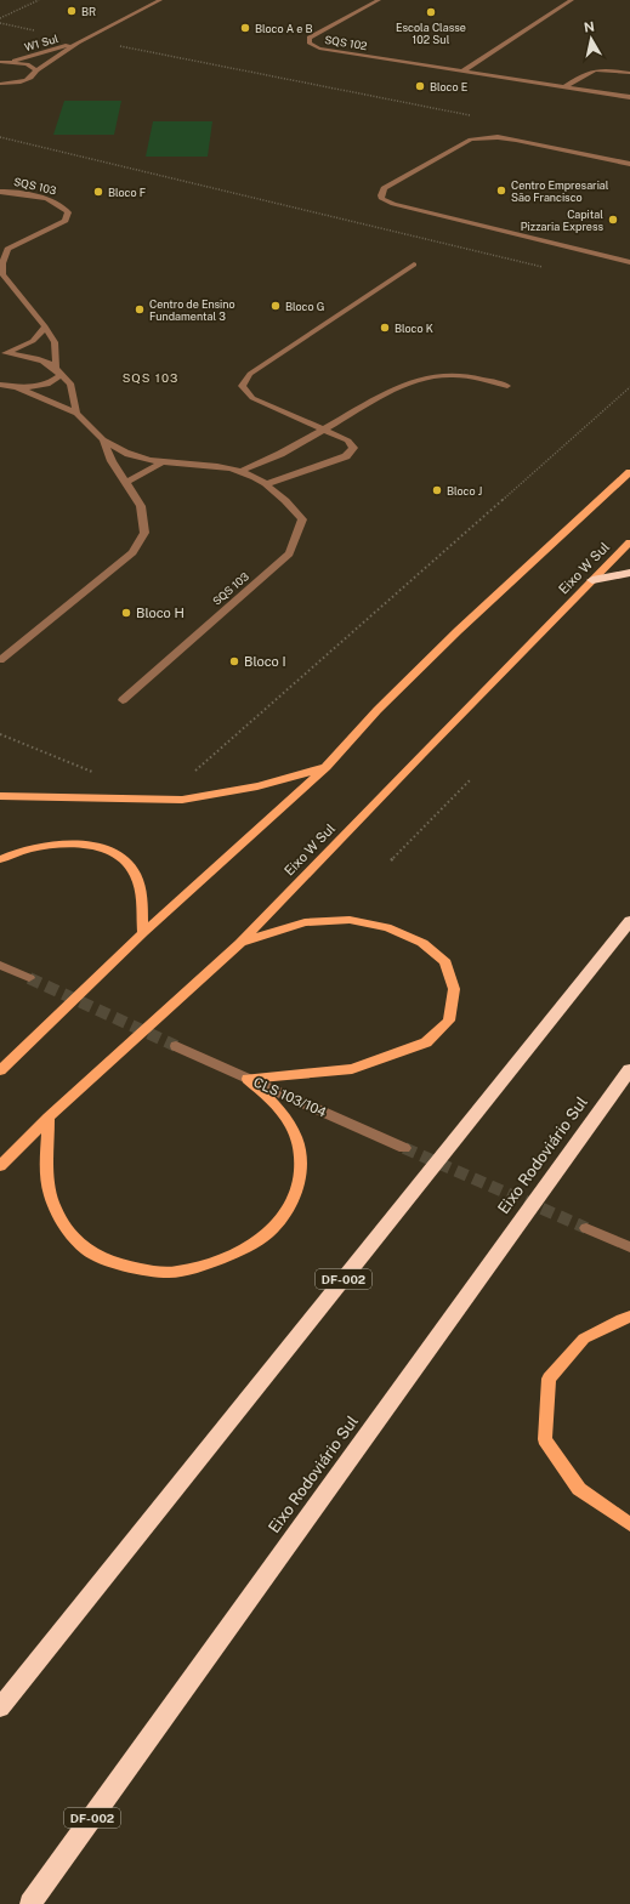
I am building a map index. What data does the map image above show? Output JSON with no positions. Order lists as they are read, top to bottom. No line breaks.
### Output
{"streets":{"highway":["Eixo Rodoviário Sul","DF-002"],"main road":["Eixo W Sul"],"street":["W1 Sul","SQS 102","SQS 103","CLS 103/104"]},"districts":["SQS 103"],"places":["BR","Escola Classe 102 Sul","Bloco A e B","Bloco E","Centro Empresarial São Francisco","Bloco F","Capital Pizzaria Express","Bloco G","Centro de Ensino Fundamental 3","Bloco K","Bloco J","Bloco H","Bloco I"],"north":"top"}
